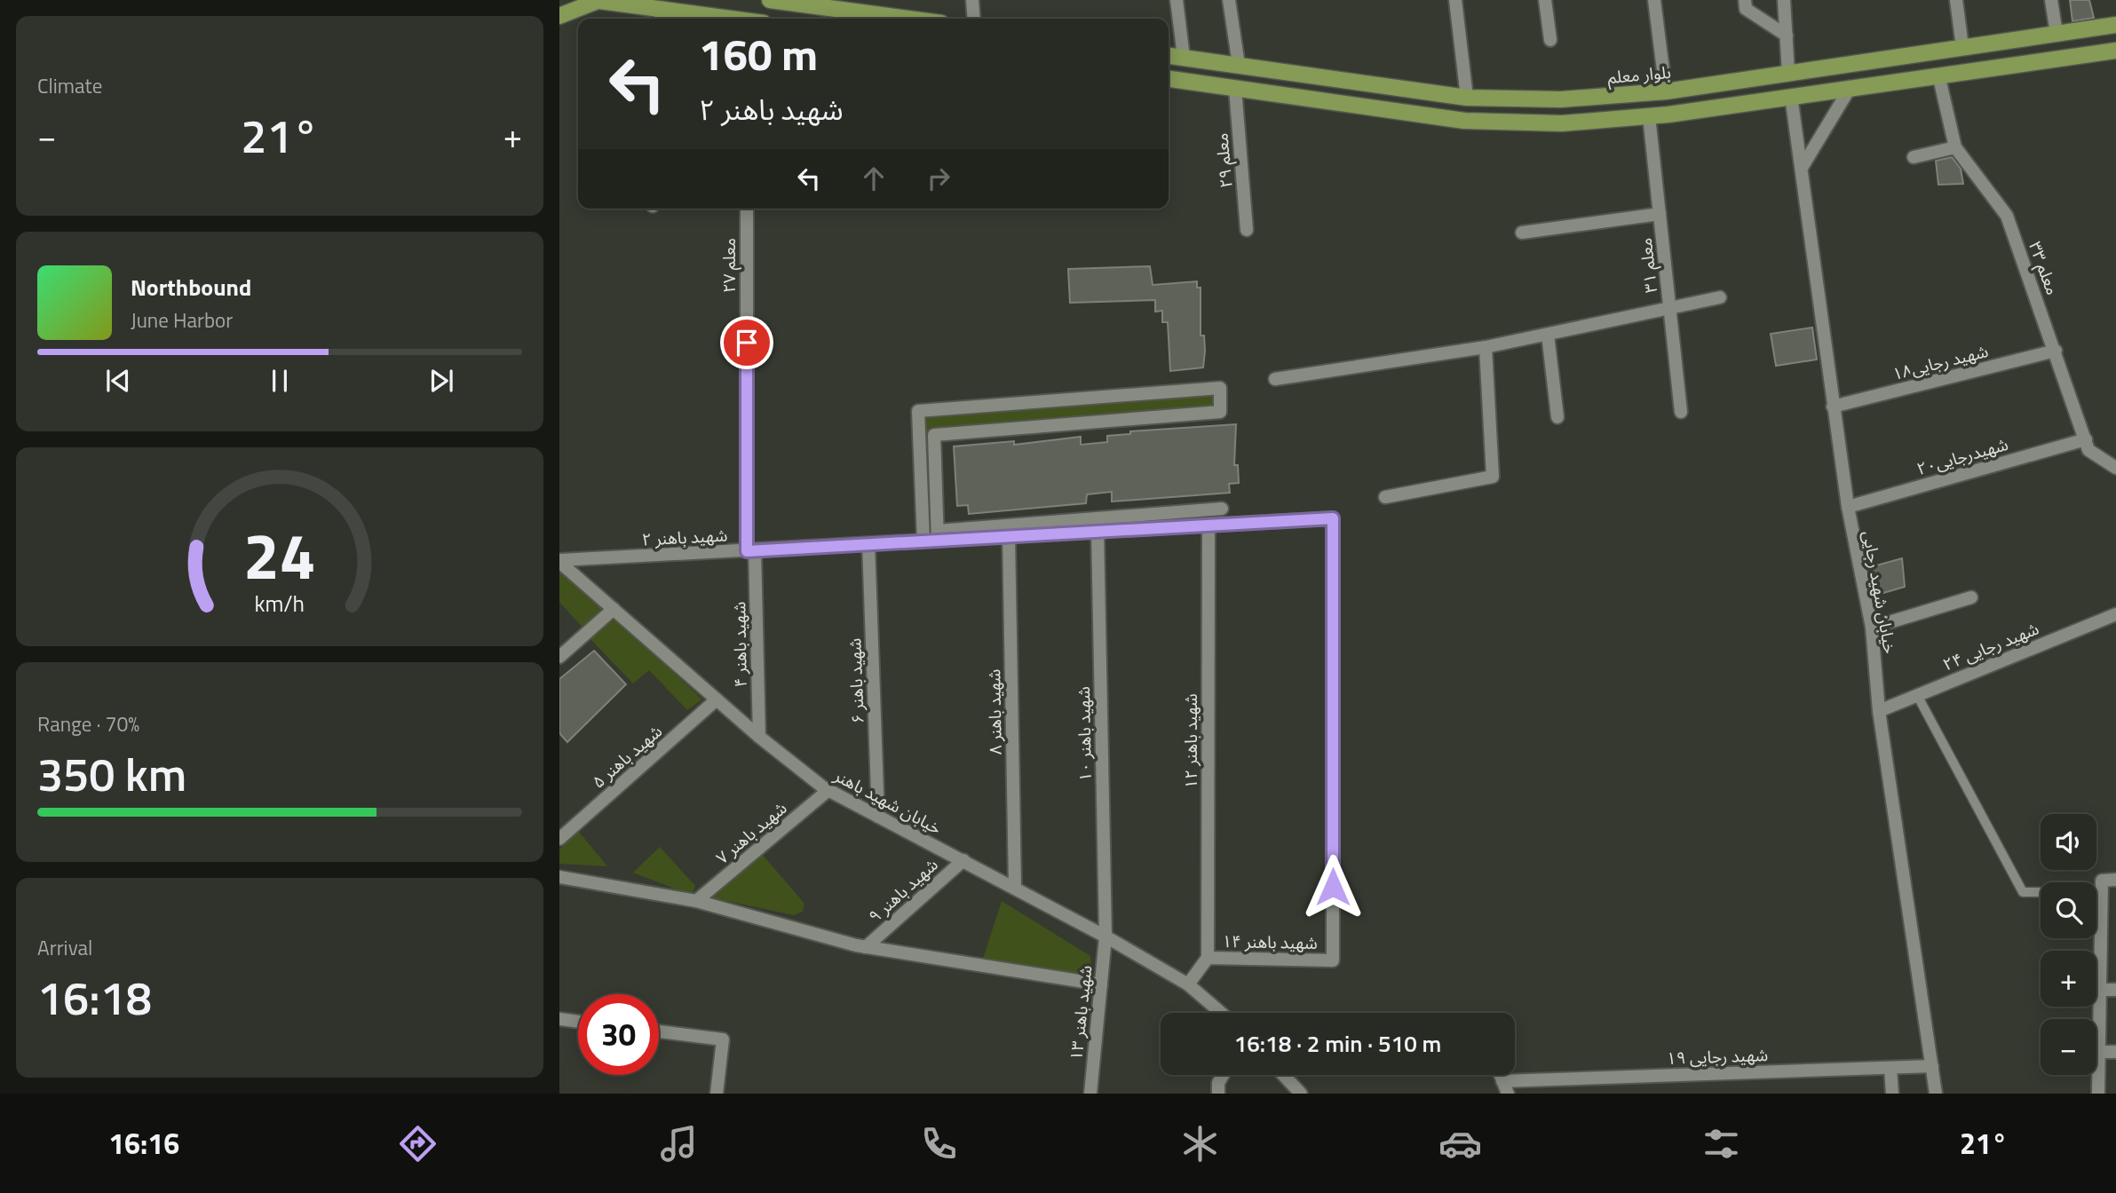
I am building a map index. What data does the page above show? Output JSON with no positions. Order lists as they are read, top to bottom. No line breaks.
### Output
{"streets":{"main road":["بلوار معلم"],"street":["معلم ۲۹","معلم ۲۷","معلم ۳۱","معلم ۳۳","شهید رجایی۱۸","شهیدرجایی۲۰","شهید باهنر ۲","خیابان شهید رجایی","شهید باهنر ۴","شهید رجایی ۲۴","شهید باهنر ۶","شهید باهنر ۸","شهید باهنر ۱۰","شهید باهنر ۱۲","شهید باهنر ۵","خیابان شهید باهنر","شهید باهنر ۷","شهید باهنر ۹","شهید باهنر ۱۴","شهید باهنر ۱۳","شهید رجایی ۱۹"]},"crossings":[["معلم ۲۷","شهید باهنر ۲"],["معلم ۲۷","شهید باهنر ۴"],["معلم ۳۳","شهید رجایی۱۸"],["معلم ۳۳","شهیدرجایی۲۰"],["شهید رجایی۱۸","خیابان شهید رجایی"],["شهیدرجایی۲۰","خیابان شهید رجایی"],["شهید باهنر ۲","شهید باهنر ۴"],["شهید باهنر ۲","شهید باهنر ۶"],["شهید باهنر ۲","شهید باهنر ۸"],["شهید باهنر ۲","شهید باهنر ۱۰"],["شهید باهنر ۲","شهید باهنر ۱۲"],["شهید باهنر ۲","خیابان شهید باهنر"],["شهید باهنر ۲","شهید باهنر ۱۴"],["خیابان شهید رجایی","شهید رجایی ۲۴"],["خیابان شهید رجایی","شهید رجایی ۱۹"],["شهید باهنر ۴","خیابان شهید باهنر"],["شهید باهنر ۶","خیابان شهید باهنر"],["شهید باهنر ۸","خیابان شهید باهنر"],["شهید باهنر ۱۰","خیابان شهید باهنر"],["شهید باهنر ۱۰","شهید باهنر ۱۳"],["شهید باهنر ۱۲","شهید باهنر ۱۴"],["شهید باهنر ۵","خیابان شهید باهنر"],["خیابان شهید باهنر","شهید باهنر ۷"],["خیابان شهید باهنر","شهید باهنر ۹"],["خیابان شهید باهنر","شهید باهنر ۱۴"],["خیابان شهید باهنر","شهید باهنر ۱۳"]],"page":{"tile":["Climate",["Range · 70%","350 km"],["Arrival","16:18"]],"turn":["160 m","شهید باهنر ۲"],"heat":["−","21°","+"],"song":["Northbound","June Harbor"],"map_buttons":["+","−"],"limit":"30","trip":"16:18 · 2 min · 510 m","tabs":["16:16","21°"],"gauge":["24","km/h"]}}
